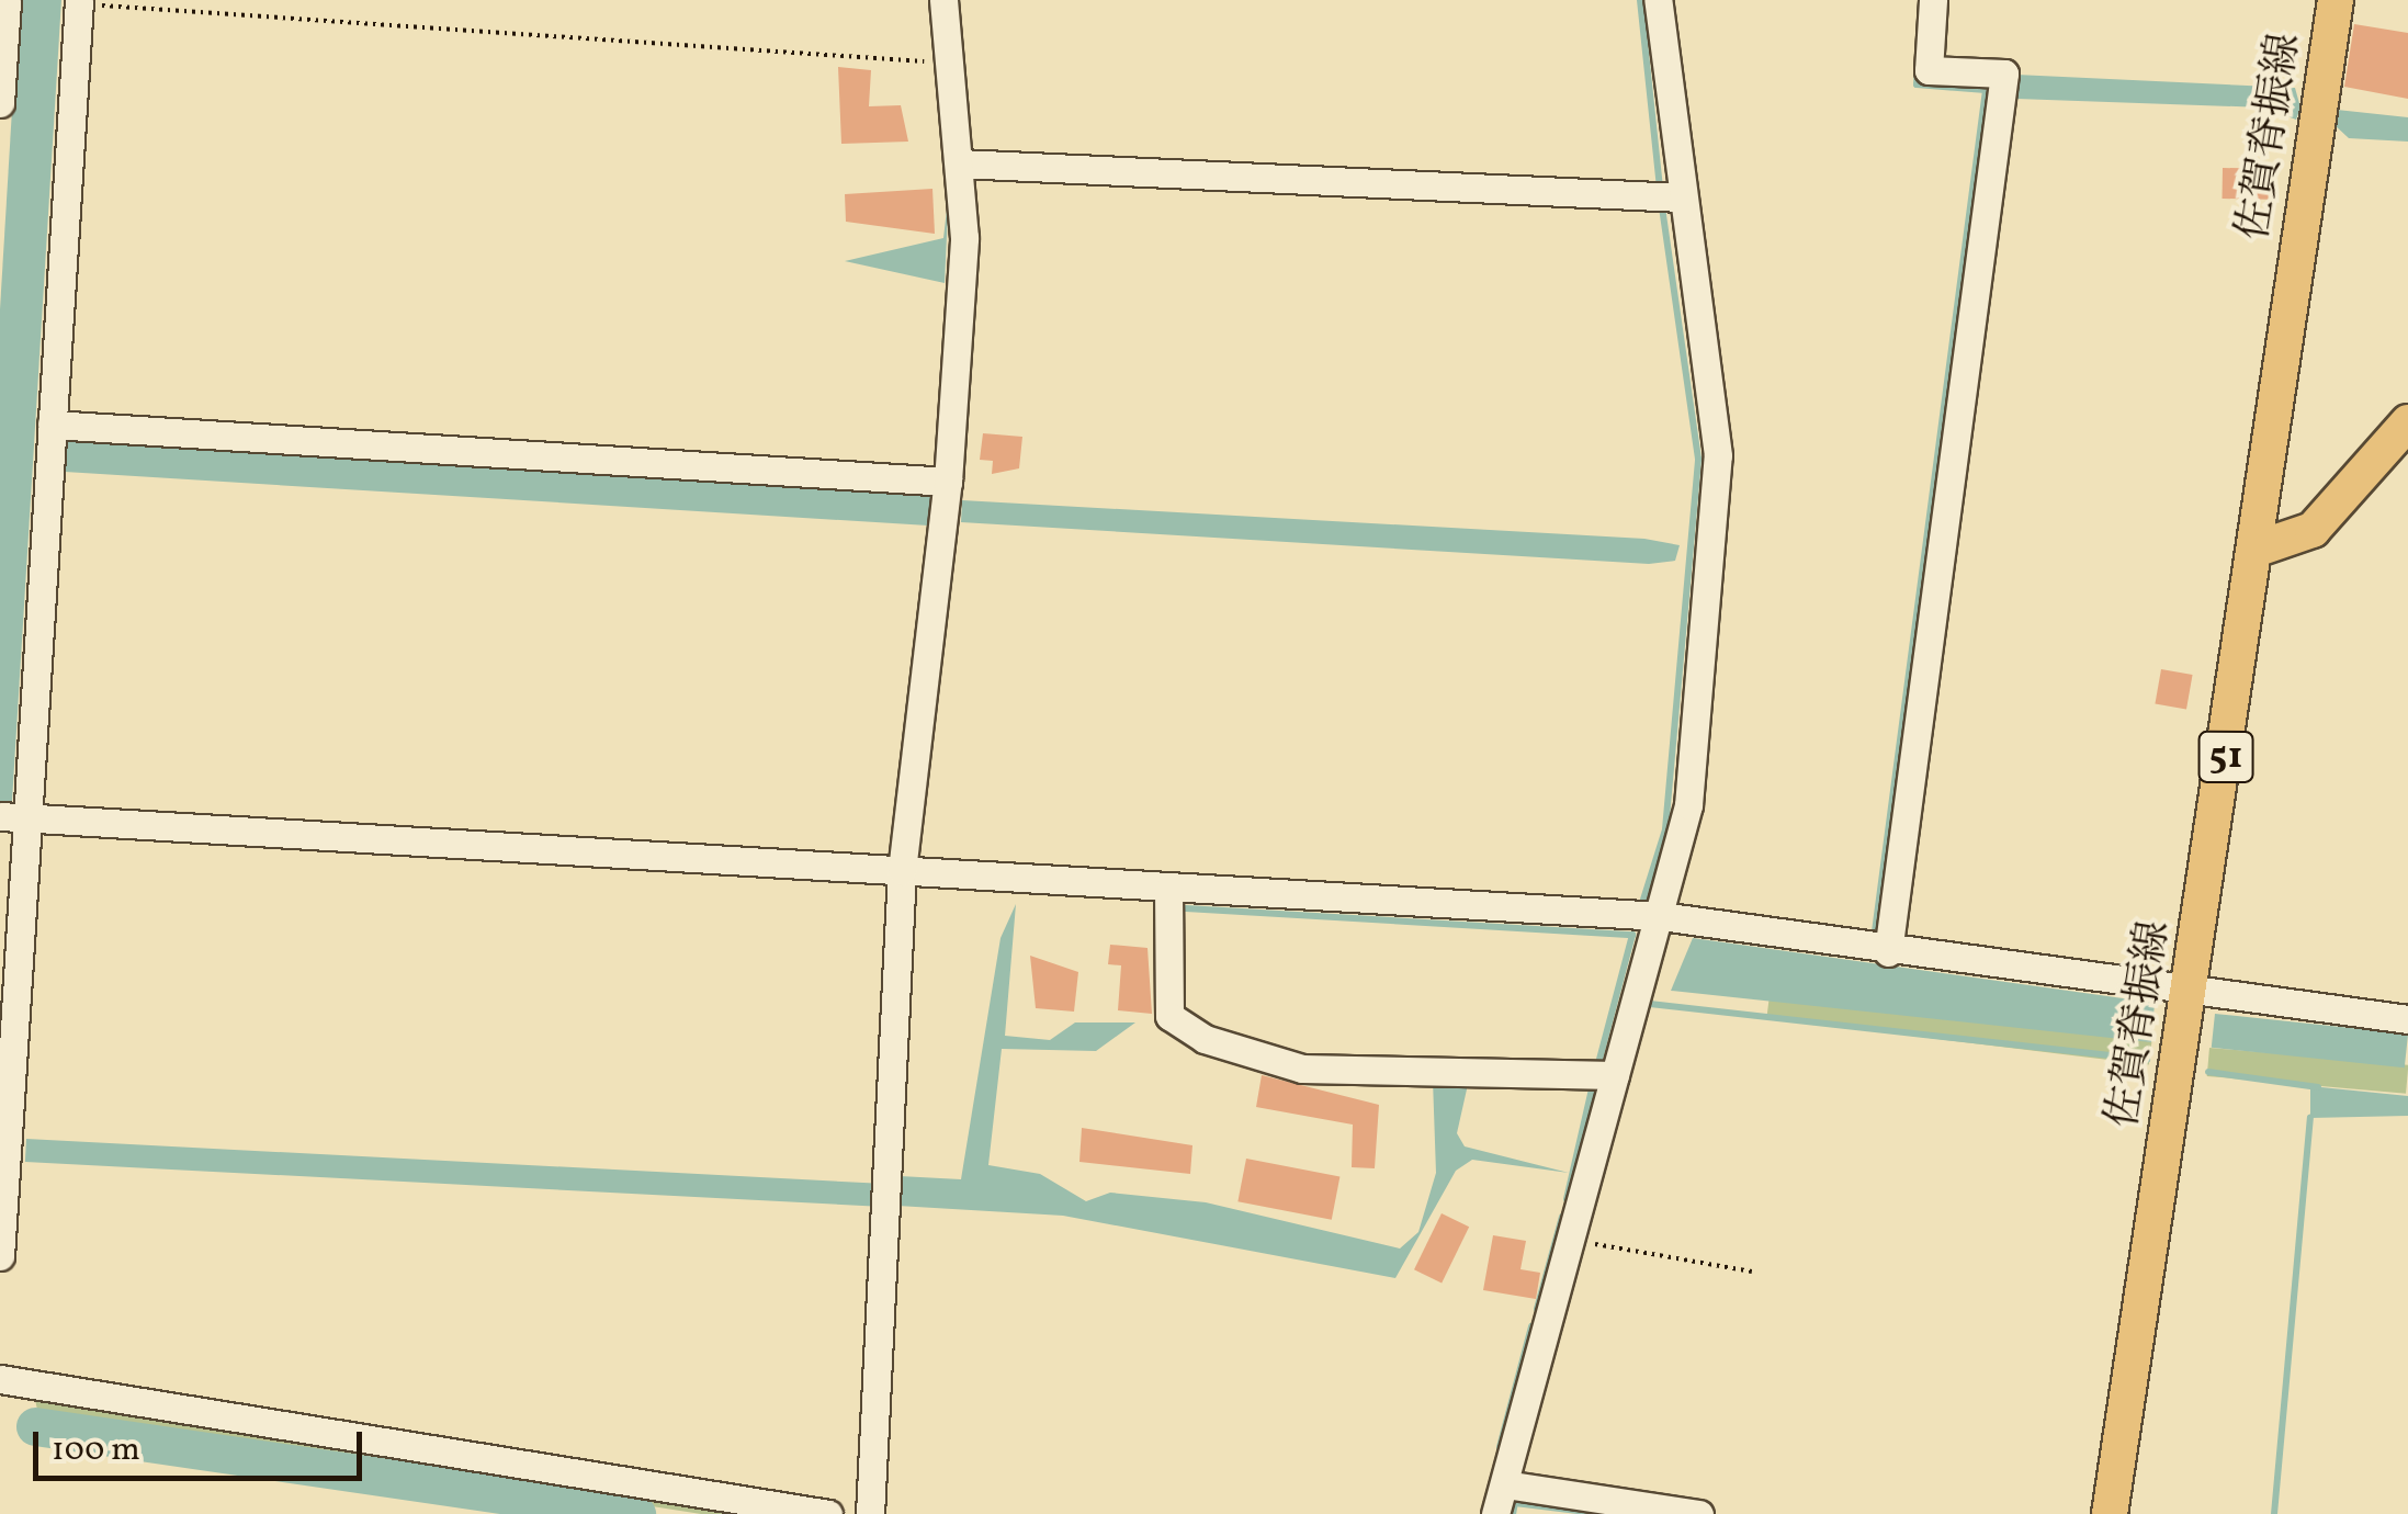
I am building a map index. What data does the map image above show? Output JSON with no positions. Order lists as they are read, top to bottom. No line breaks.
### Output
{"streets":{"main road":["佐賀脊振線","51"]},"scale_bar":"100 m"}
